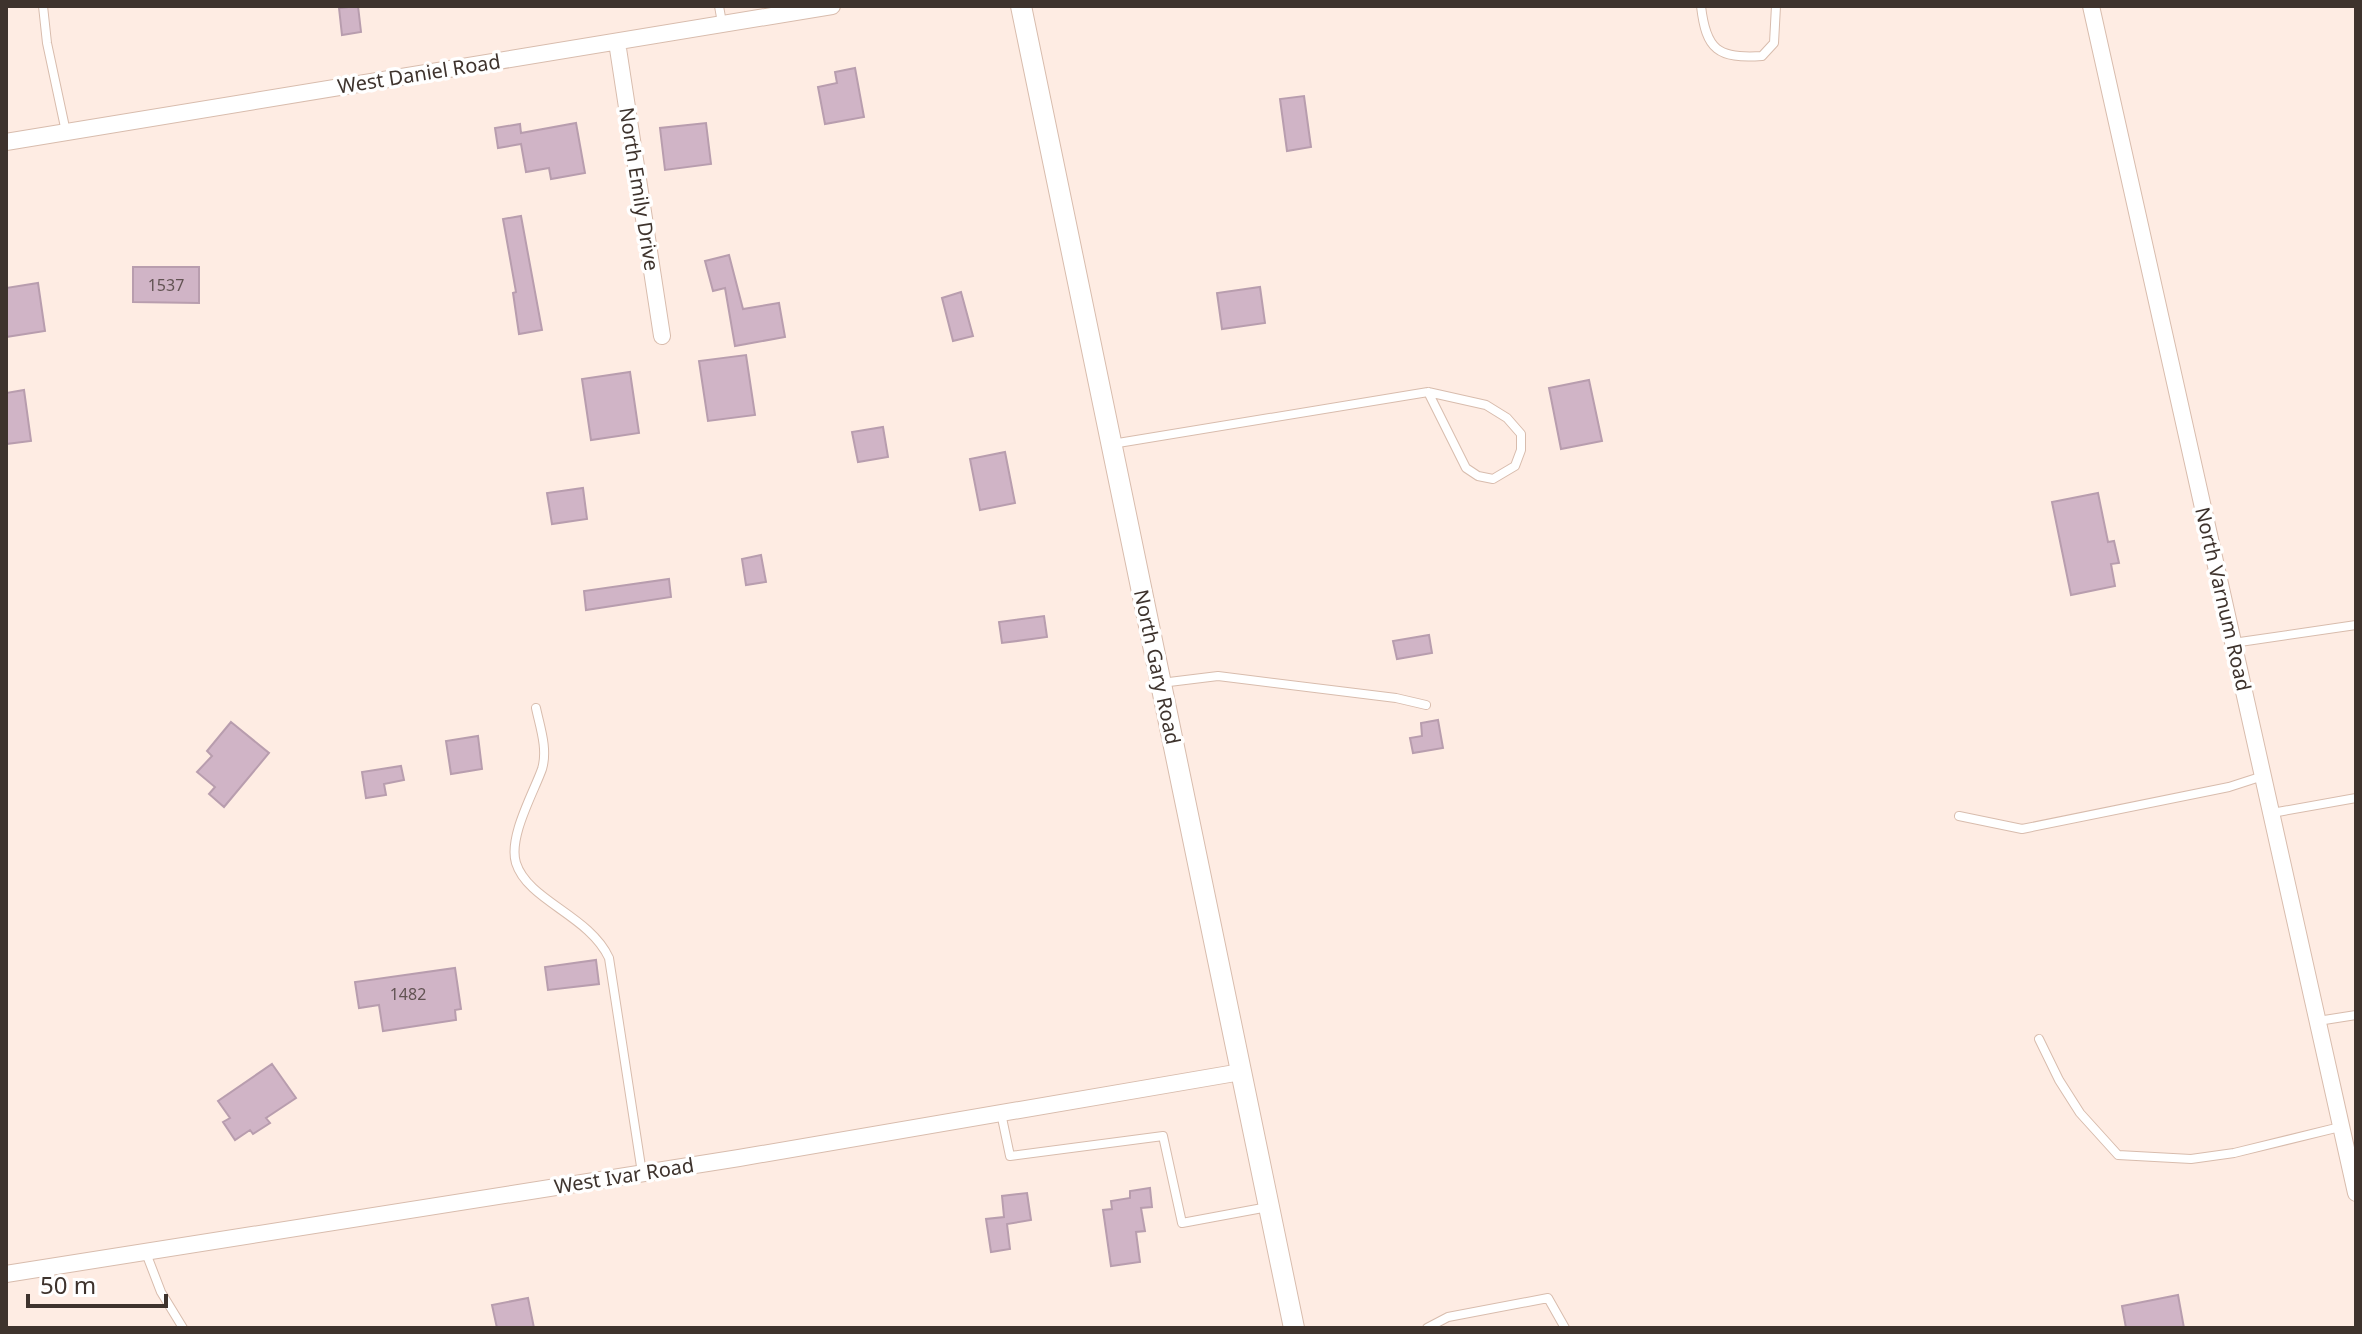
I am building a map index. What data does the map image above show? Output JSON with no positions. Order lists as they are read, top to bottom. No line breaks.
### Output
{"streets":{"street":["West Daniel Road","North Emily Drive","North Varnum Road","North Gary Road","West Ivar Road"]},"crossings":[["West Daniel Road","North Emily Drive"],["North Gary Road","West Ivar Road"]],"house_numbers":["1537","1482"],"scale_bar":"50 m"}
